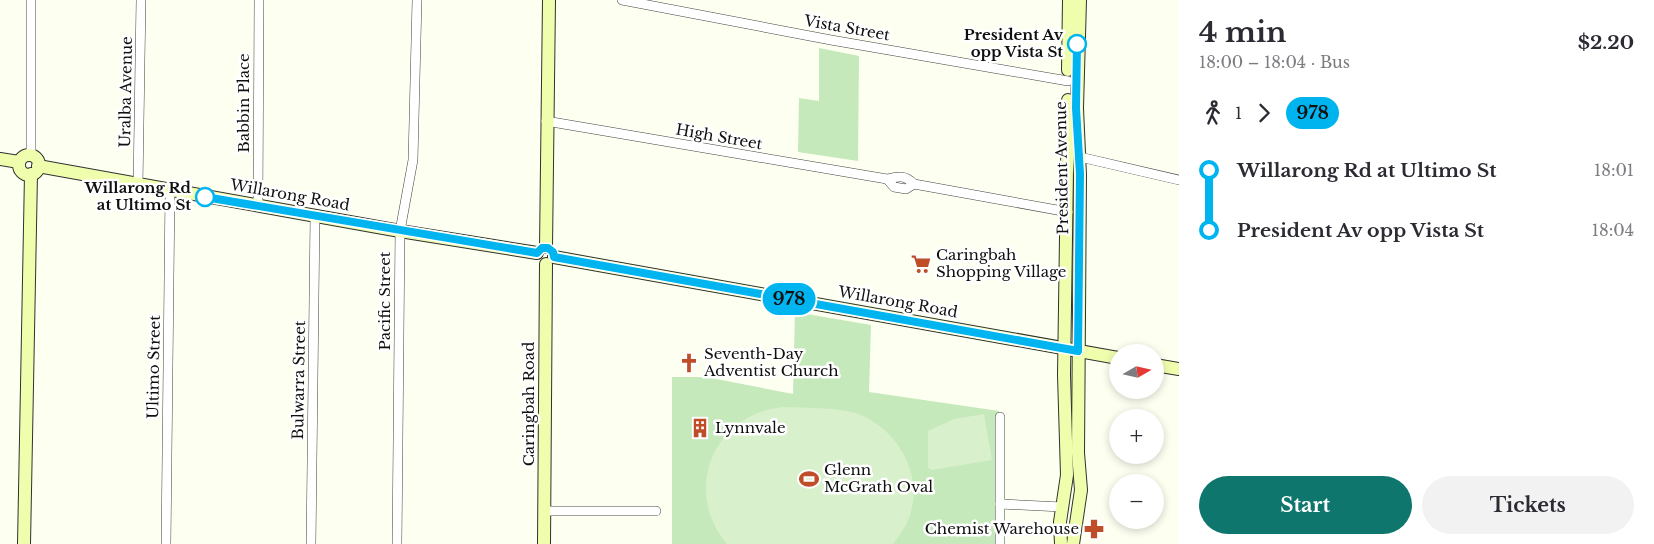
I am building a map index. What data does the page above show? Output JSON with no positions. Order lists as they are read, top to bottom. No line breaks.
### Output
{"streets":{"street":["Vista Street","Uralba Avenue","Babbin Place","High Street","President Avenue","Willarong Road","Pacific Street","Ultimo Street","Bulwarra Street","Caringbah Road"]},"crossings":[["Vista Street","President Avenue"],["Uralba Avenue","Willarong Road"],["Babbin Place","Willarong Road"],["High Street","President Avenue"],["High Street","Caringbah Road"],["President Avenue","Willarong Road"],["Willarong Road","Pacific Street"],["Willarong Road","Ultimo Street"],["Willarong Road","Bulwarra Street"],["Willarong Road","Caringbah Road"]],"places":{"other":["President Av opp Vista St","Willarong Rd at Ultimo St"],"supermarket":["Caringbah Shopping Village"],"church":["Seventh-Day Adventist Church"],"building":["Lynnvale"],"sports":["Glenn McGrath Oval"],"pharmacy":["Chemist Warehouse"]},"lines":["bus line 978"],"north":"right","page":{"on_map":"978","heading":["4 min","18:00 – 18:04 · Bus","$2.20"],"legs":["1","978"],"list":[{"name":"Willarong Rd at Ultimo St","value":"18:01"},{"name":"President Av opp Vista St","value":"18:04"}],"map_buttons":["+","−"],"buttons":["Start","Tickets"]}}
